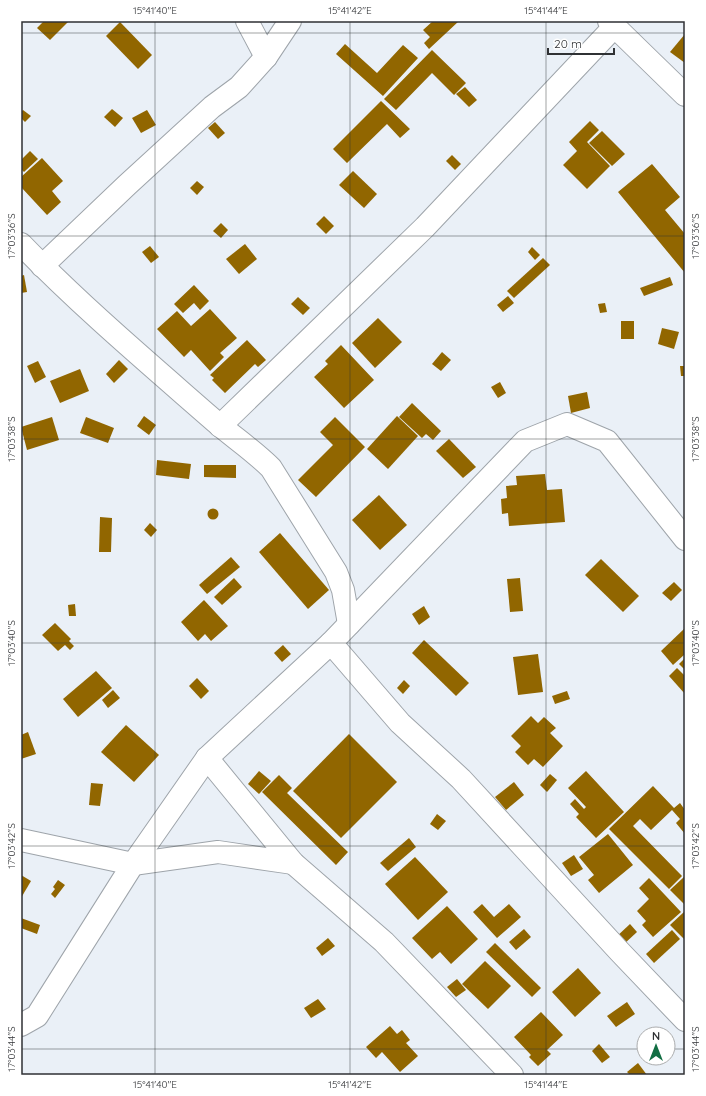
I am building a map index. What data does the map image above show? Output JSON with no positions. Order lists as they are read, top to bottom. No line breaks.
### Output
{"scale_bar":"20 m","north":"top","coordinates":["15°41'40\"E","15°41'42\"E","15°41'44\"E","17°03'36\"S","17°03'38\"S","17°03'40\"S","17°03'42\"S","17°03'44\"S"]}
